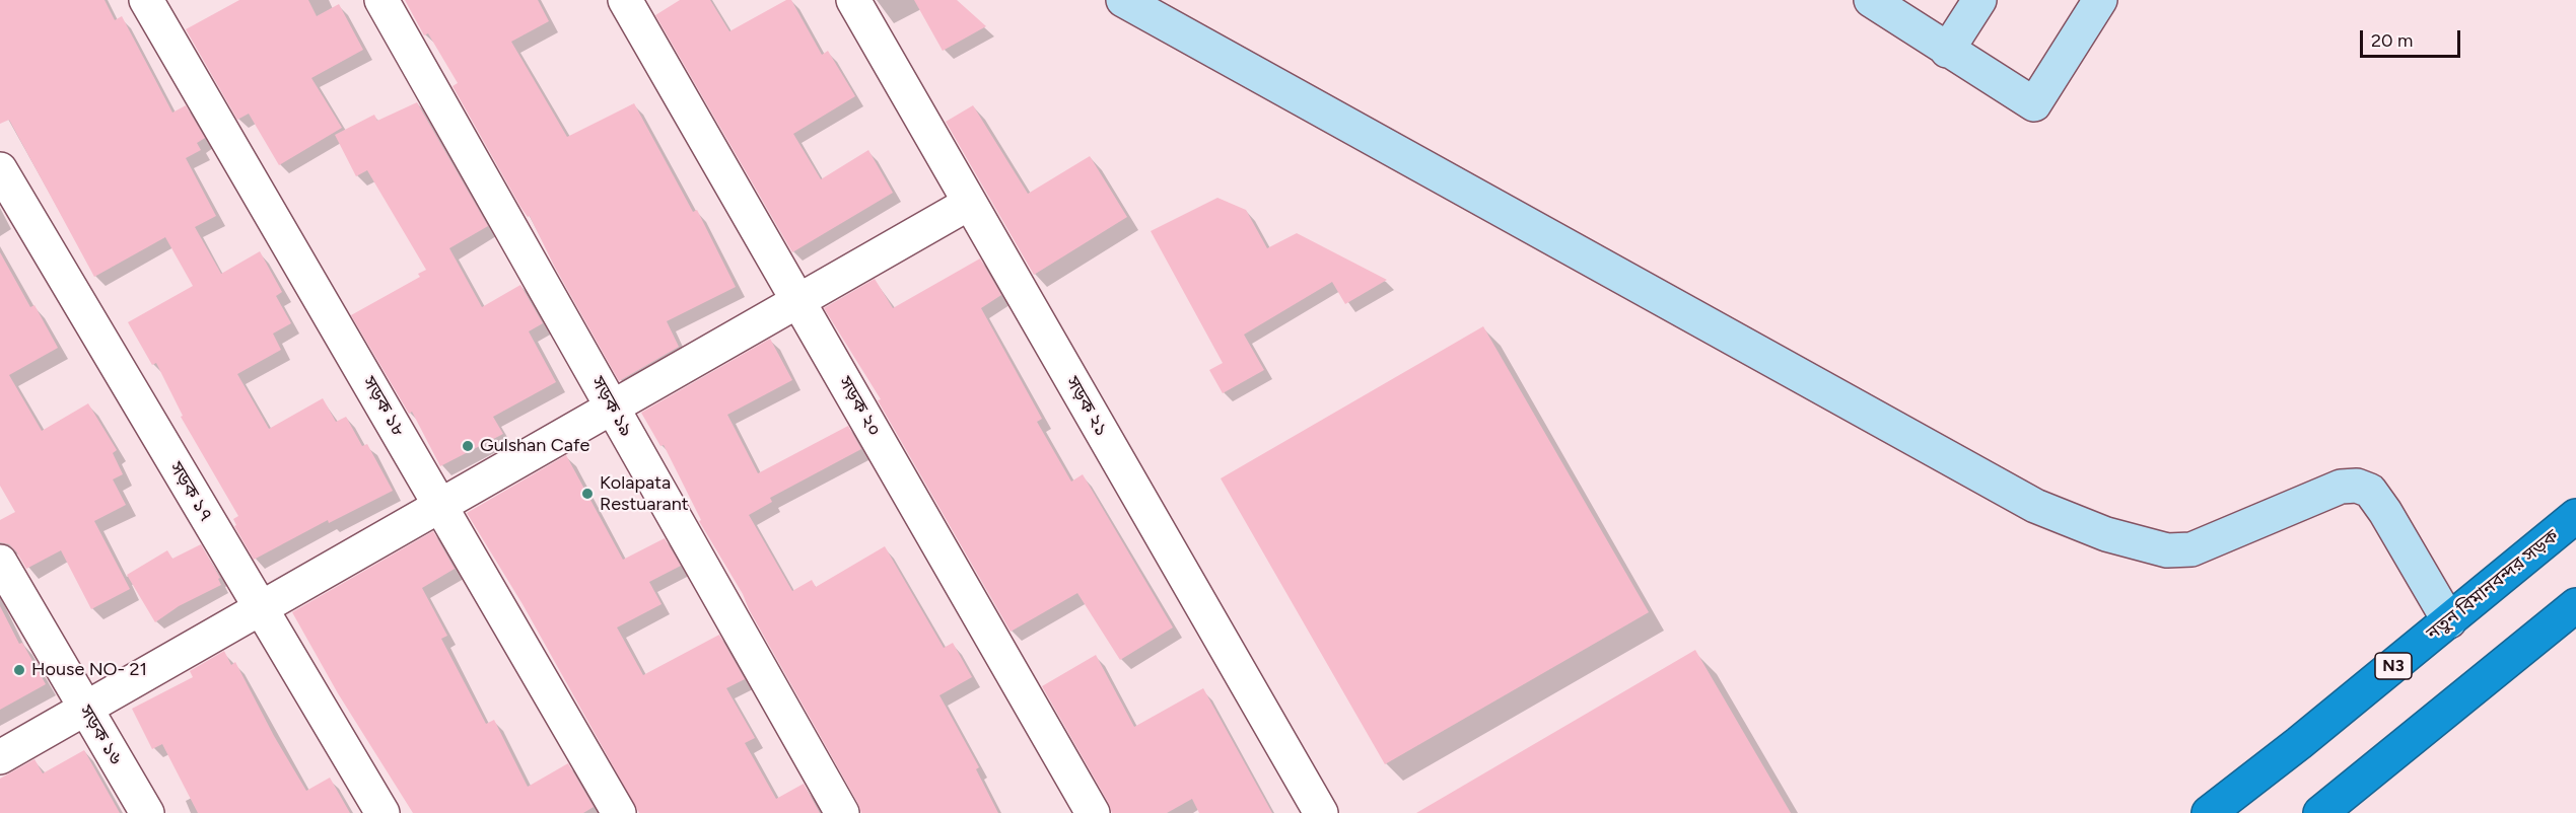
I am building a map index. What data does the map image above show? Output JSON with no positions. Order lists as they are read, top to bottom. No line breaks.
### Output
{"streets":{"highway":["নতুন বিমানবন্দর সড়ক","N3"],"street":["সড়ক ১৮","সড়ক ১৯","সড়ক ২০","সড়ক ২১","সড়ক ১৭","সড়ক ১৬"]},"places":["Gulshan Cafe","Kolapata Restuarant","House NO- 21"],"scale_bar":"20 m"}
